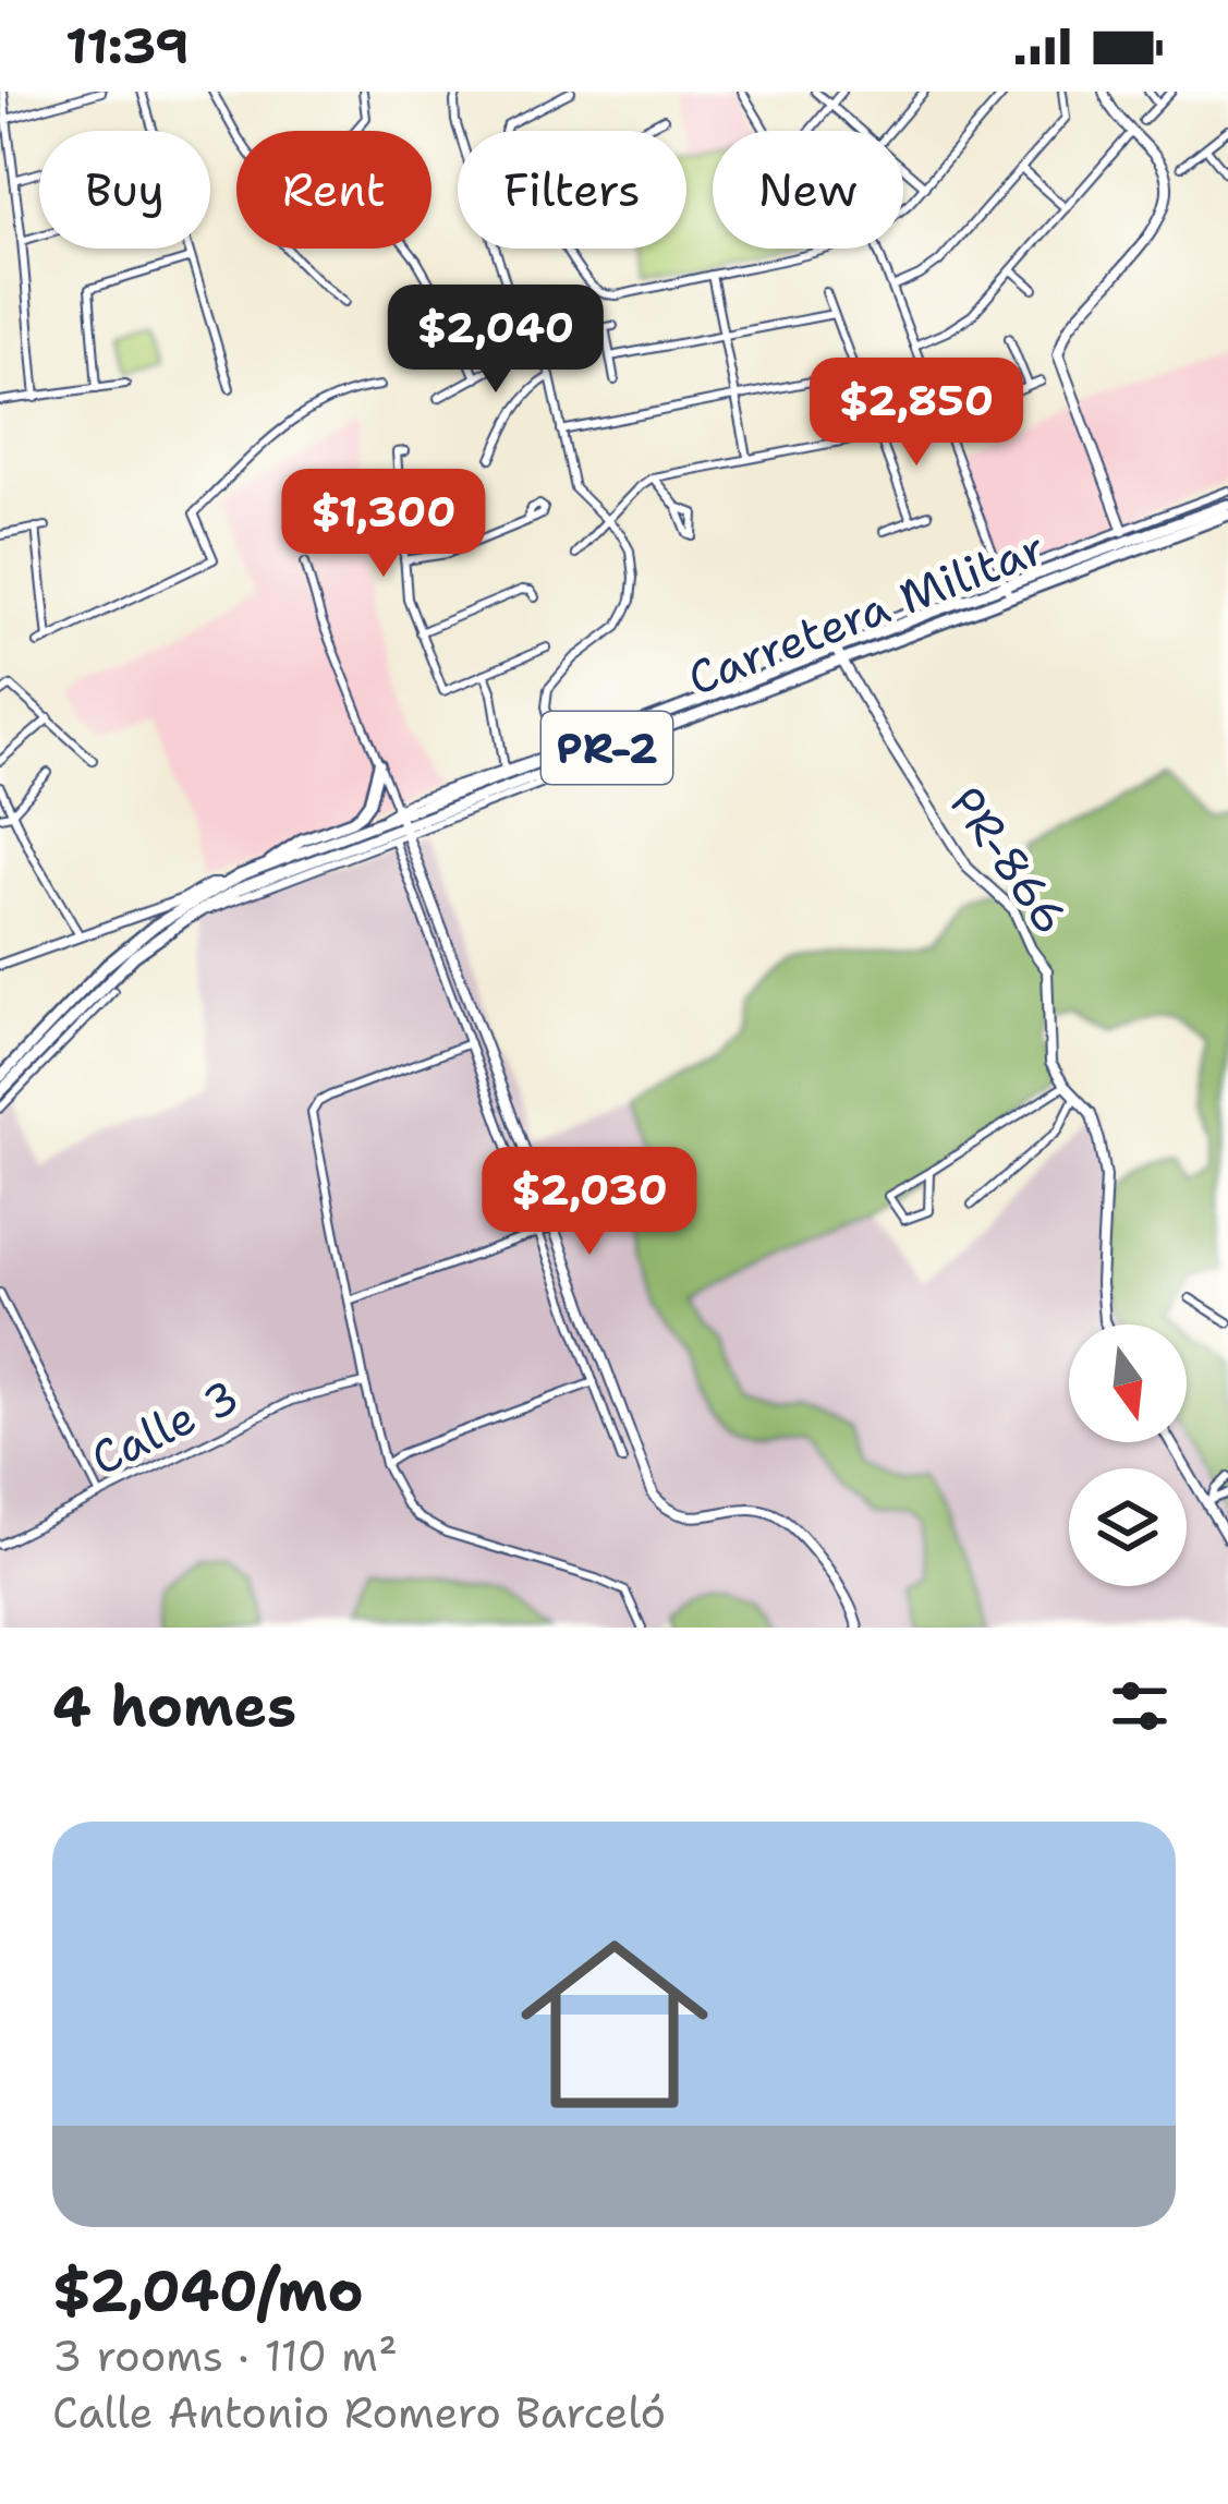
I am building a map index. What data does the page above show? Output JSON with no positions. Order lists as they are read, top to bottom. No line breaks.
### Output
{"streets":{"main road":["Carretera Militar","PR-2"],"street":["PR-866","Calle 3"]},"crossings":[["Carretera Militar","PR-866"]],"north":"bottom","page":{"status":"11:39","chip":["Buy","Rent","Filters","New"],"price":["$2,040","$2,850","$1,300","$2,030"],"heading":"4 homes","list":[{"name":"$2,040/mo","note":"3 rooms · 110 m² · Calle Antonio Romero Barceló"}]}}
